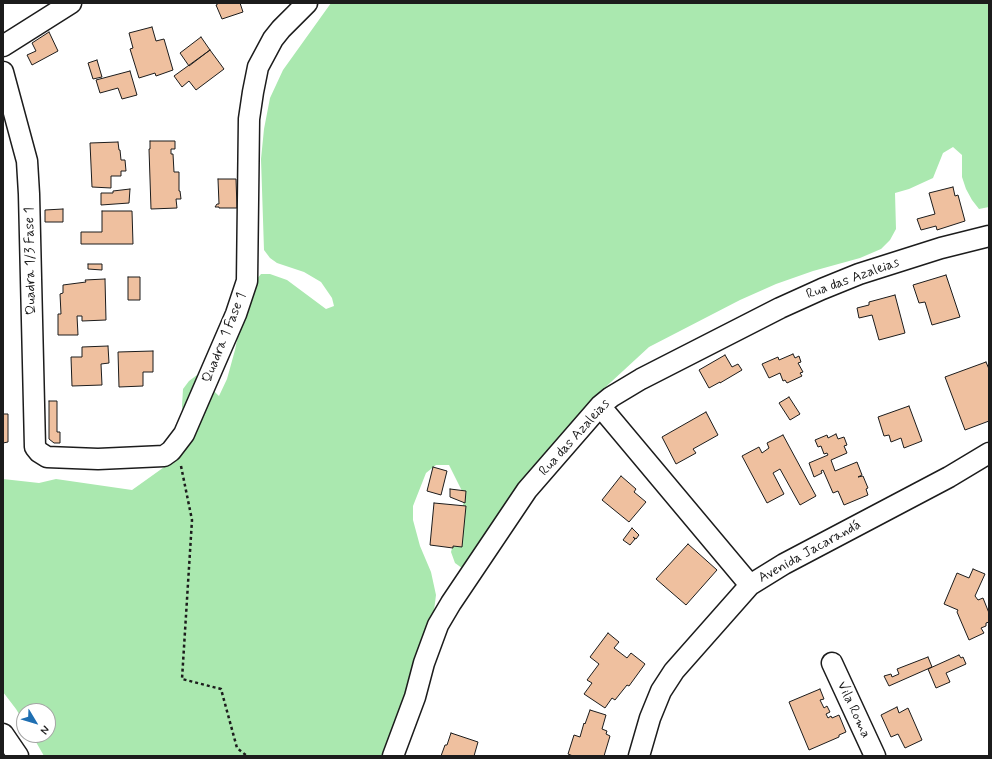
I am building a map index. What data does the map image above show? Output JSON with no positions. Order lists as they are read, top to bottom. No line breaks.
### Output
{"streets":{"street":["Quadra 1/3 Fase 1","Rua das Azaleias","Quadra 1 Fase 1","Avenida Jacarandá","Vila Roma"]},"crossings":[["Quadra 1/3 Fase 1","Quadra 1 Fase 1"]],"north":"bottom right"}
